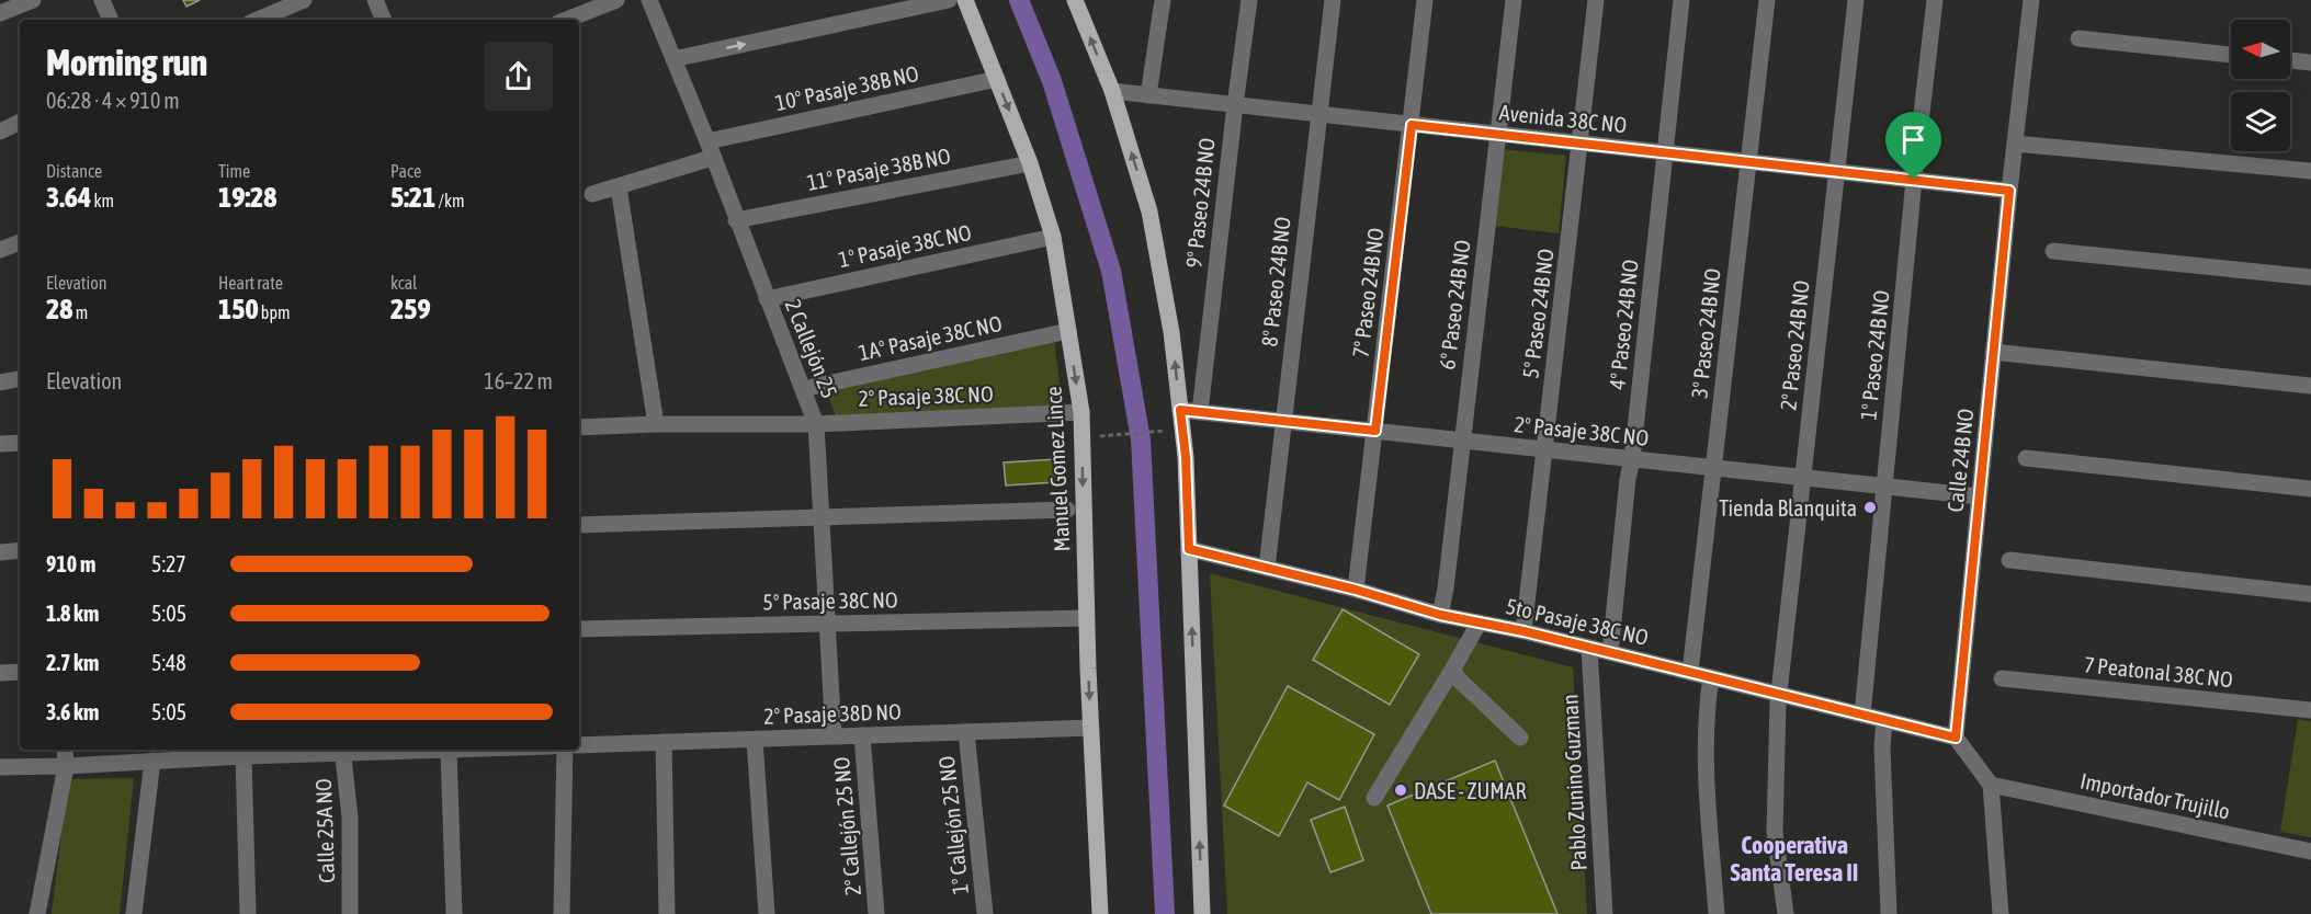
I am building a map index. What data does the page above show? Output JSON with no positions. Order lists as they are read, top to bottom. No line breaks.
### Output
{"streets":{"main road":["Manuel Gomez Lince"],"street":["10° Pasaje 38B NO","Avenida 38C NO","11° Pasaje 38B NO","9° Paseo 24B NO","1° Pasaje 38C NO","8° Paseo 24B NO","7° Paseo 24B NO","6° Paseo 24B NO","5° Paseo 24B NO","4° Paseo 24B NO","3° Paseo 24B NO","1A° Pasaje 38C NO","2° Paseo 24B NO","2 Callejón 25","1° Paseo 24B NO","2° Pasaje 38C NO","Calle 24B NO","5° Pasaje 38C NO","5to Pasaje 38C NO","7 Peatonal 38C NO","2° Pasaje 38D NO","Pablo Zunino Guzman","Importador Trujillo","1° Callejón 25 NO","2° Callejón 25 NO","Calle 25A NO"]},"crossings":[["10° Pasaje 38B NO","2 Callejón 25"],["10° Pasaje 38B NO","Manuel Gomez Lince"],["Avenida 38C NO","9° Paseo 24B NO"],["Avenida 38C NO","8° Paseo 24B NO"],["Avenida 38C NO","7° Paseo 24B NO"],["Avenida 38C NO","6° Paseo 24B NO"],["Avenida 38C NO","5° Paseo 24B NO"],["Avenida 38C NO","4° Paseo 24B NO"],["Avenida 38C NO","3° Paseo 24B NO"],["Avenida 38C NO","2° Paseo 24B NO"],["Avenida 38C NO","1° Paseo 24B NO"],["Avenida 38C NO","Calle 24B NO"],["11° Pasaje 38B NO","2 Callejón 25"],["11° Pasaje 38B NO","Manuel Gomez Lince"],["9° Paseo 24B NO","2° Pasaje 38C NO"],["1° Pasaje 38C NO","2 Callejón 25"],["1° Pasaje 38C NO","Manuel Gomez Lince"],["8° Paseo 24B NO","2° Pasaje 38C NO"],["8° Paseo 24B NO","5to Pasaje 38C NO"],["7° Paseo 24B NO","2° Pasaje 38C NO"],["7° Paseo 24B NO","5to Pasaje 38C NO"],["6° Paseo 24B NO","2° Pasaje 38C NO"],["6° Paseo 24B NO","5to Pasaje 38C NO"],["5° Paseo 24B NO","2° Pasaje 38C NO"],["5° Paseo 24B NO","5to Pasaje 38C NO"],["4° Paseo 24B NO","2° Pasaje 38C NO"],["4° Paseo 24B NO","5to Pasaje 38C NO"],["3° Paseo 24B NO","2° Pasaje 38C NO"],["3° Paseo 24B NO","5to Pasaje 38C NO"],["1A° Pasaje 38C NO","2 Callejón 25"],["1A° Pasaje 38C NO","Manuel Gomez Lince"],["2° Paseo 24B NO","2° Pasaje 38C NO"],["2° Paseo 24B NO","5to Pasaje 38C NO"],["2 Callejón 25","2° Pasaje 38C NO"],["2 Callejón 25","5° Pasaje 38C NO"],["2 Callejón 25","2° Pasaje 38D NO"],["1° Paseo 24B NO","2° Pasaje 38C NO"],["1° Paseo 24B NO","5to Pasaje 38C NO"],["2° Pasaje 38C NO","Calle 24B NO"],["2° Pasaje 38C NO","Manuel Gomez Lince"],["Calle 24B NO","5to Pasaje 38C NO"],["Manuel Gomez Lince","5° Pasaje 38C NO"],["Manuel Gomez Lince","2° Pasaje 38D NO"],["5to Pasaje 38C NO","Pablo Zunino Guzman"],["2° Pasaje 38D NO","1° Callejón 25 NO"],["2° Pasaje 38D NO","2° Callejón 25 NO"]],"districts":["Cooperativa Santa Teresa II"],"places":["Tienda Blanquita","DASE - ZUMAR"],"north":"left","page":{"heading":["Morning run","06:28 · 4 × 910 m"],"stats":[["Distance","3.64 km"],["Time","19:28"],["Pace","5:21 /km"],["Elevation","28 m"],["Heart rate","150 bpm"],["kcal","259"]],"chart":["Elevation","16–22 m"],"list":[{"name":"910 m","note":"5:27"},{"name":"1.8 km","note":"5:05"},{"name":"2.7 km","note":"5:48"},{"name":"3.6 km","note":"5:05"}]}}
